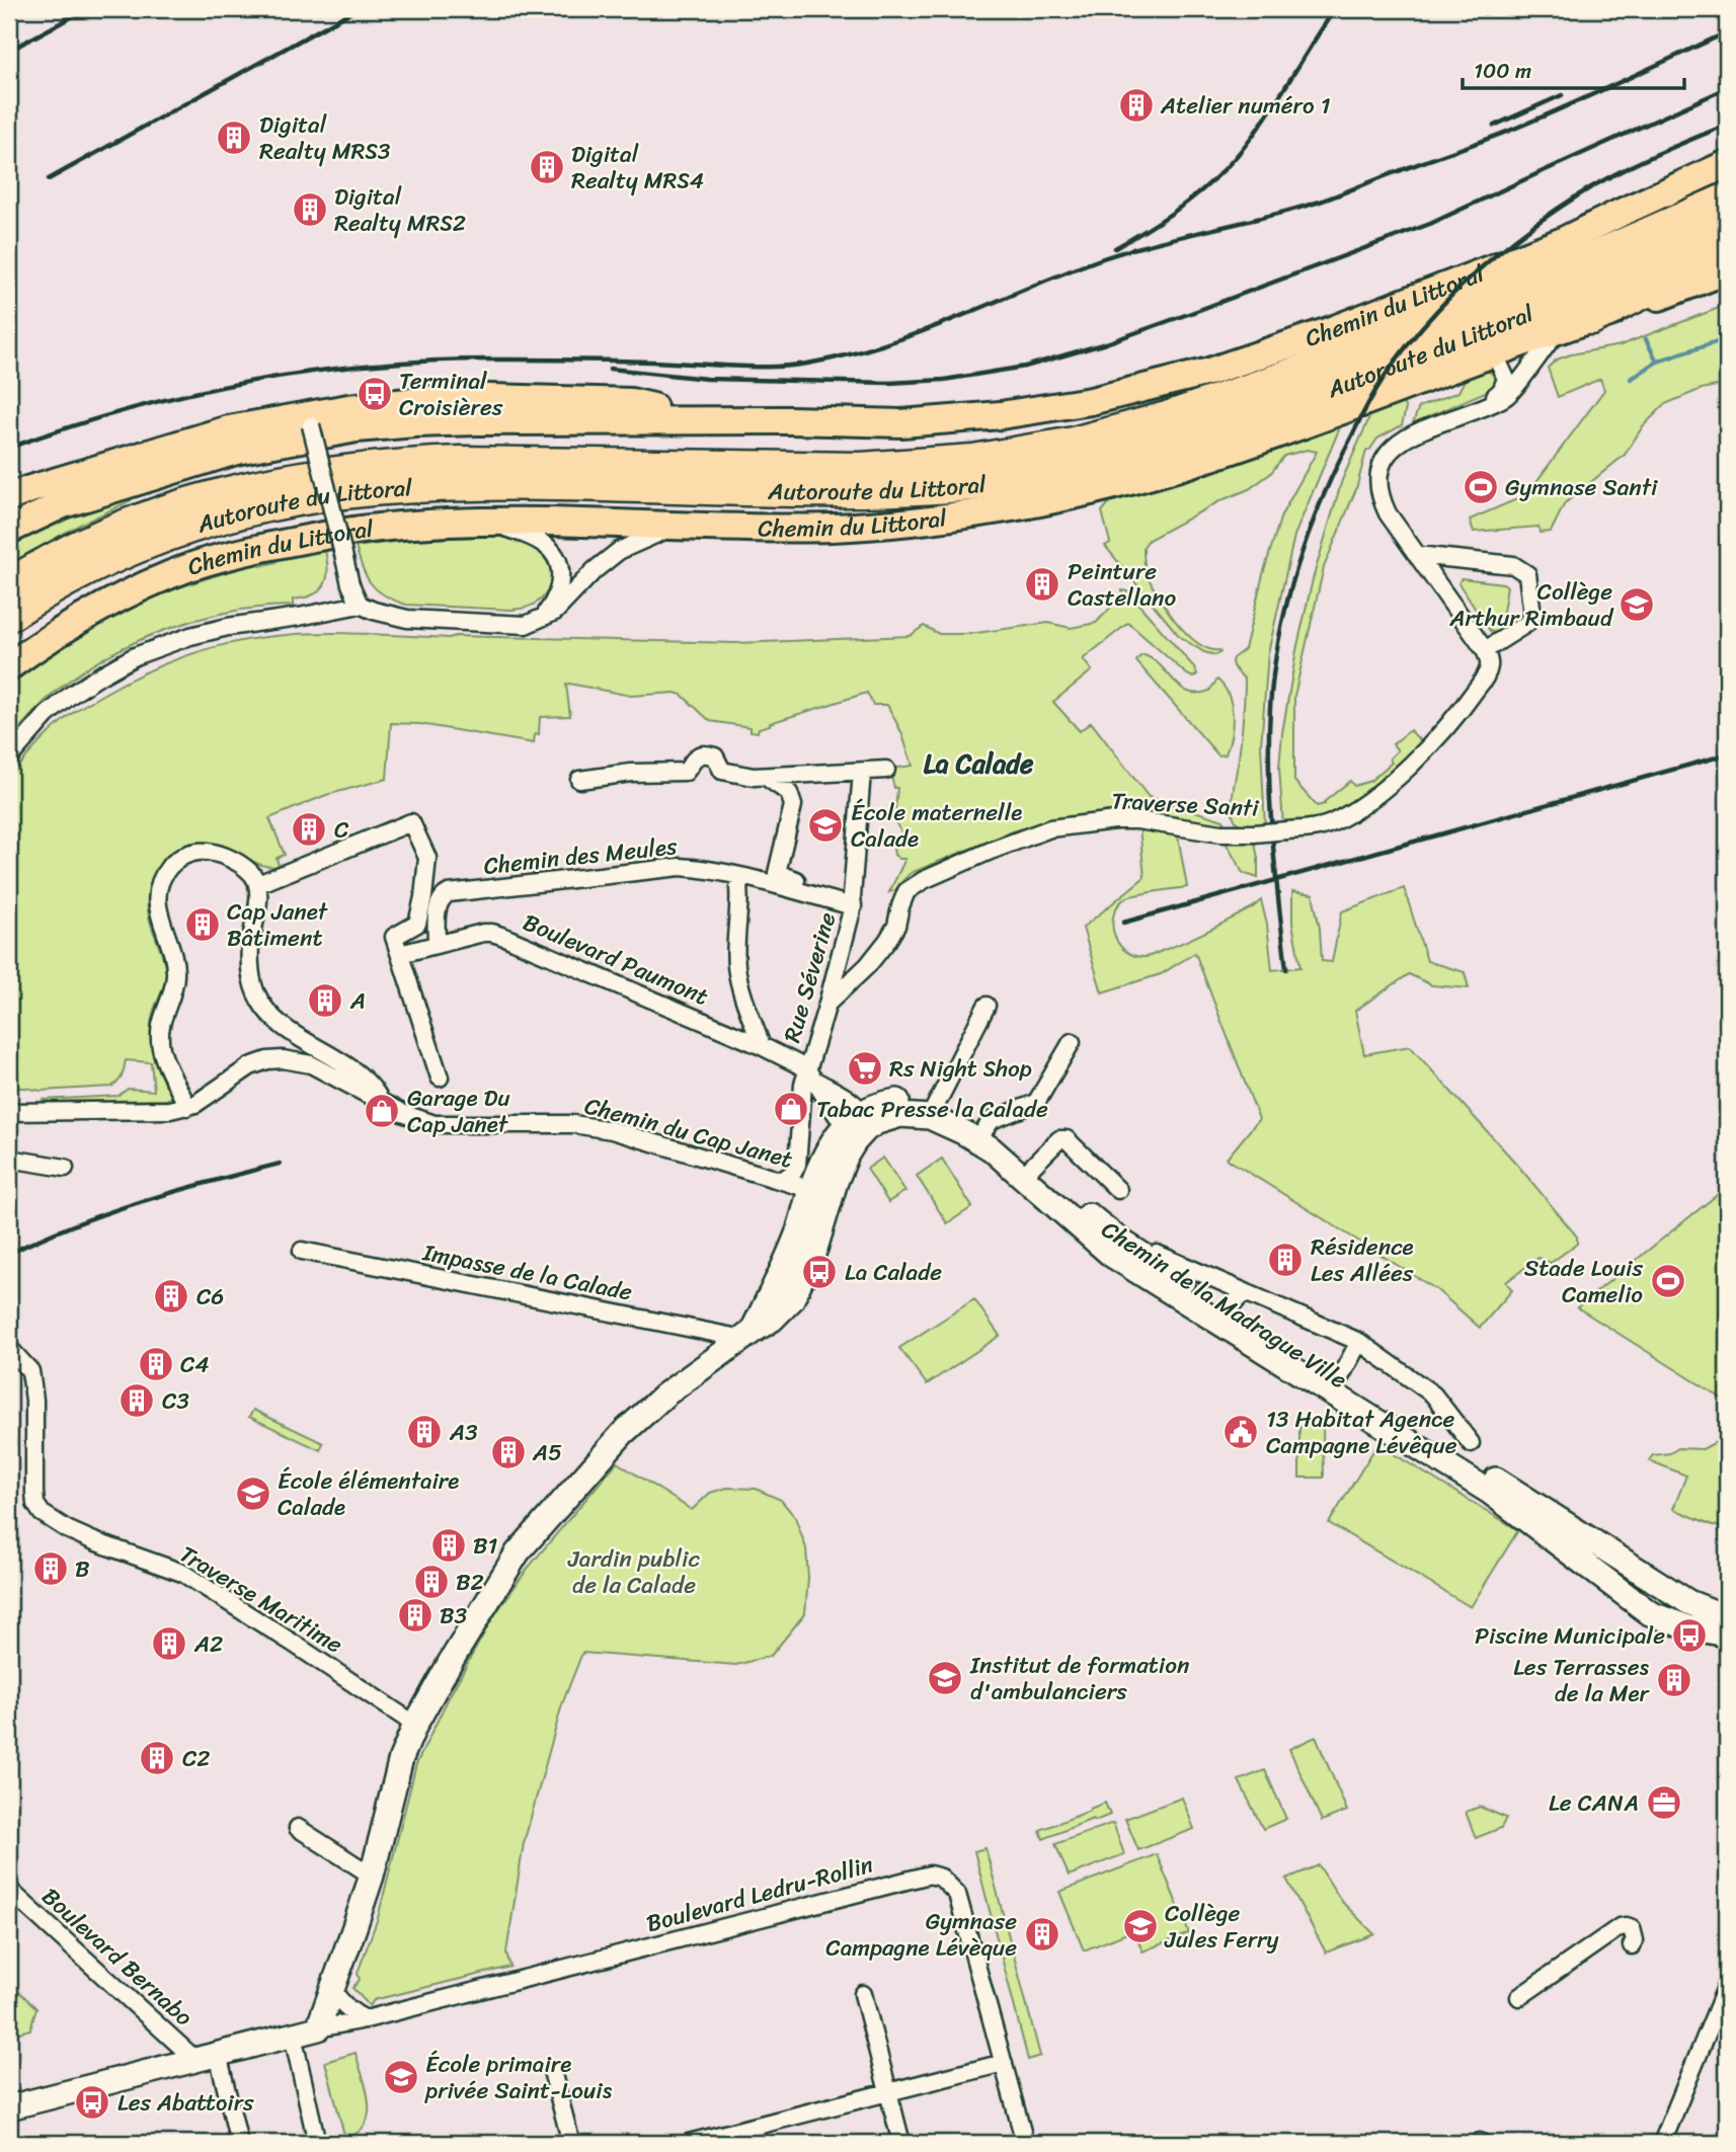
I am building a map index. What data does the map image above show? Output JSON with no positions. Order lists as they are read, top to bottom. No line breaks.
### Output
{"streets":{"highway":["Autoroute du Littoral"],"main road":["Chemin du Littoral"],"street":["Traverse Santi","Chemin des Meules","Boulevard Paumont","Rue Séverine","Chemin du Cap Janet","Impasse de la Calade","Chemin de la Madrague Ville","Traverse Maritime","Boulevard Ledru-Rollin","Boulevard Bernabo"]},"crossings":[["Traverse Santi","Rue Séverine"],["Chemin des Meules","Boulevard Paumont"],["Chemin des Meules","Rue Séverine"],["Boulevard Paumont","Rue Séverine"],["Boulevard Paumont","Chemin de la Madrague Ville"]],"districts":["La Calade"],"parks":["Jardin public de la Calade"],"places":{"building":["Atelier numéro 1","Digital Realty MRS3","Digital Realty MRS4","Digital Realty MRS2","Peinture Castellano","C","Cap Janet Bâtiment","A","Résidence Les Allées","C6","C4","C3","A3","A5","B1","B","B2","B3","A2","Les Terrasses de la Mer","C2","Gymnase Campagne Lévèque"],"bus stop":["Terminal Croisières","La Calade","Piscine Municipale","Les Abattoirs"],"sports":["Gymnase Santi","Stade Louis Camelio"],"school or university":["Collège Arthur Rimbaud","École maternelle Calade","École élémentaire Calade","Institut de formation d'ambulanciers","Collège Jules Ferry","École primaire privée Saint-Louis"],"supermarket":["Rs Night Shop"],"shop":["Tabac Presse la Calade","Garage Du Cap Janet"],"public building":["13 Habitat Agence Campagne Lévêque"],"office":["Le CANA"]},"scale_bar":"100 m"}
